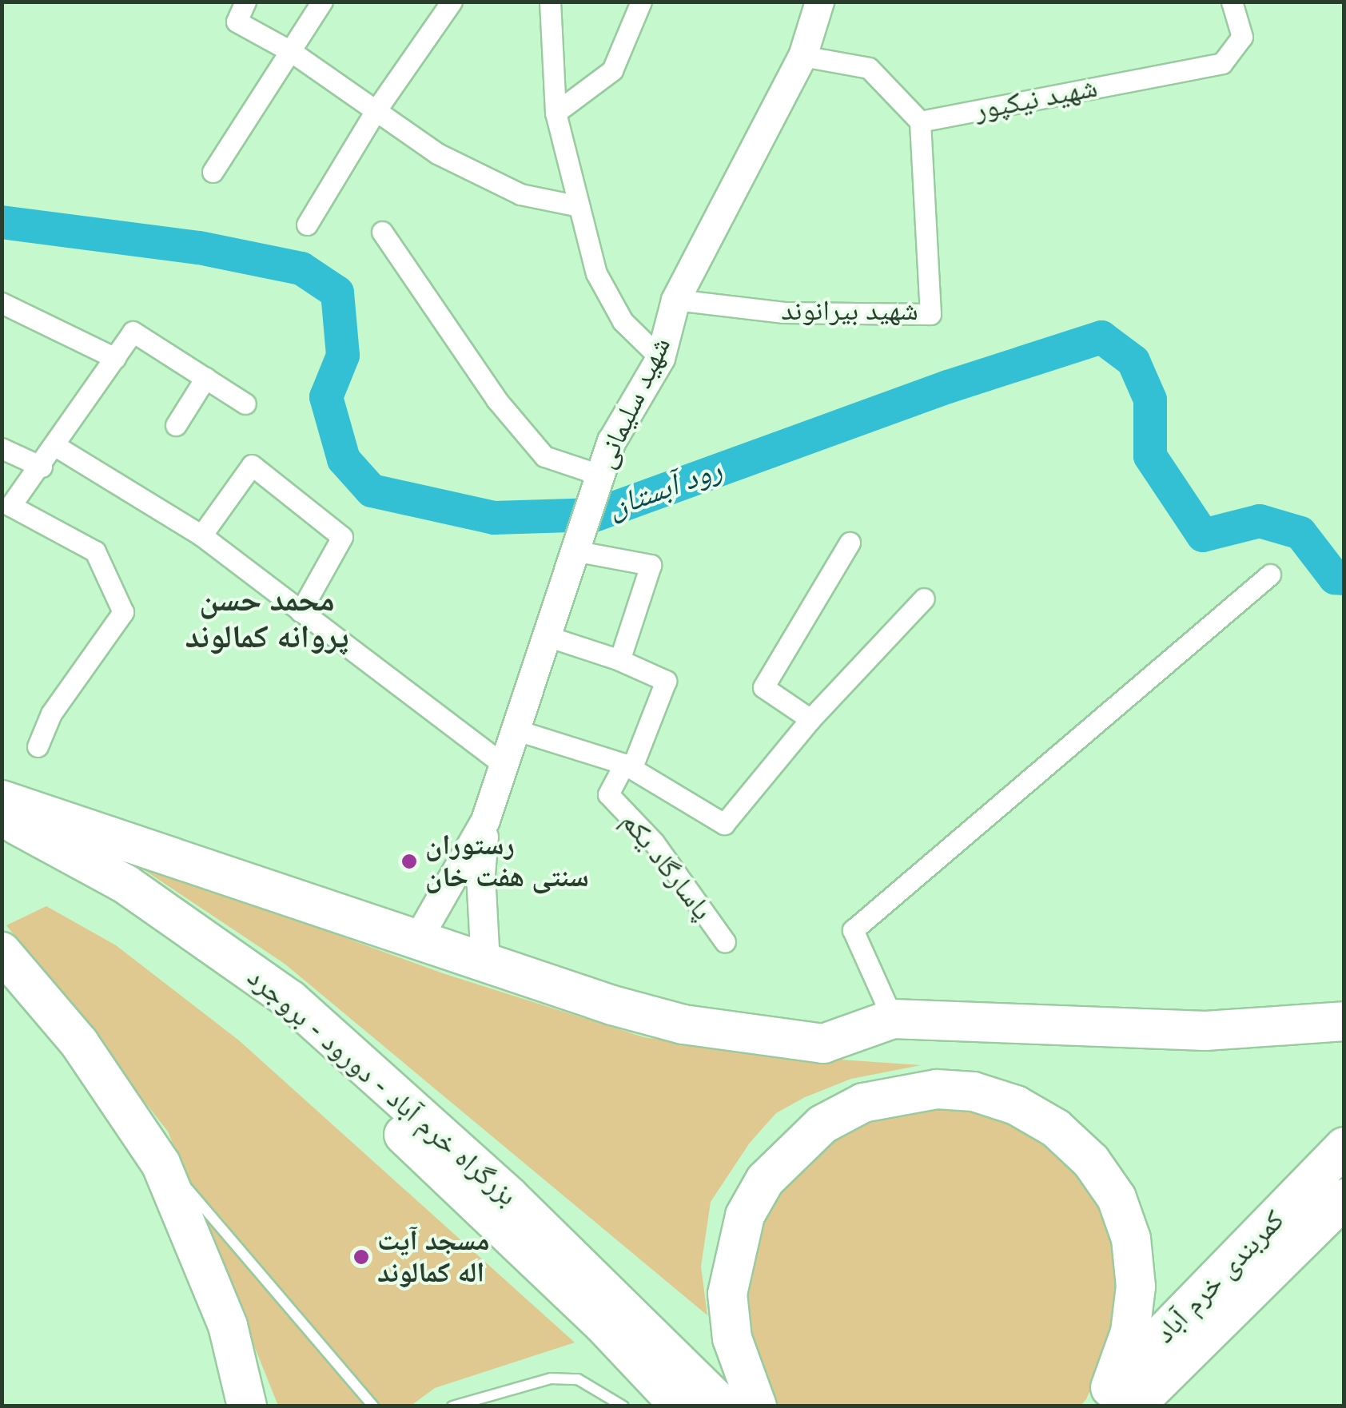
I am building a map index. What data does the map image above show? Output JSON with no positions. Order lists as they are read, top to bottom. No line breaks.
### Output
{"streets":{"highway":["بزرگراه خرم آباد - دورود - بروجرد","کمربندی خرم آباد"],"street":["شهید نیکپور","شهید بیرانوند","شهید سلیمانی","پاسارگاد یکم"]},"crossings":[["شهید نیکپور","شهید بیرانوند"],["شهید بیرانوند","شهید سلیمانی"]],"districts":["محمد حسن پروانه کمالوند"],"water":["رود آبستان"],"places":["رستوران سنتی هفت خان","مسجد آیت اله کمالوند"]}
